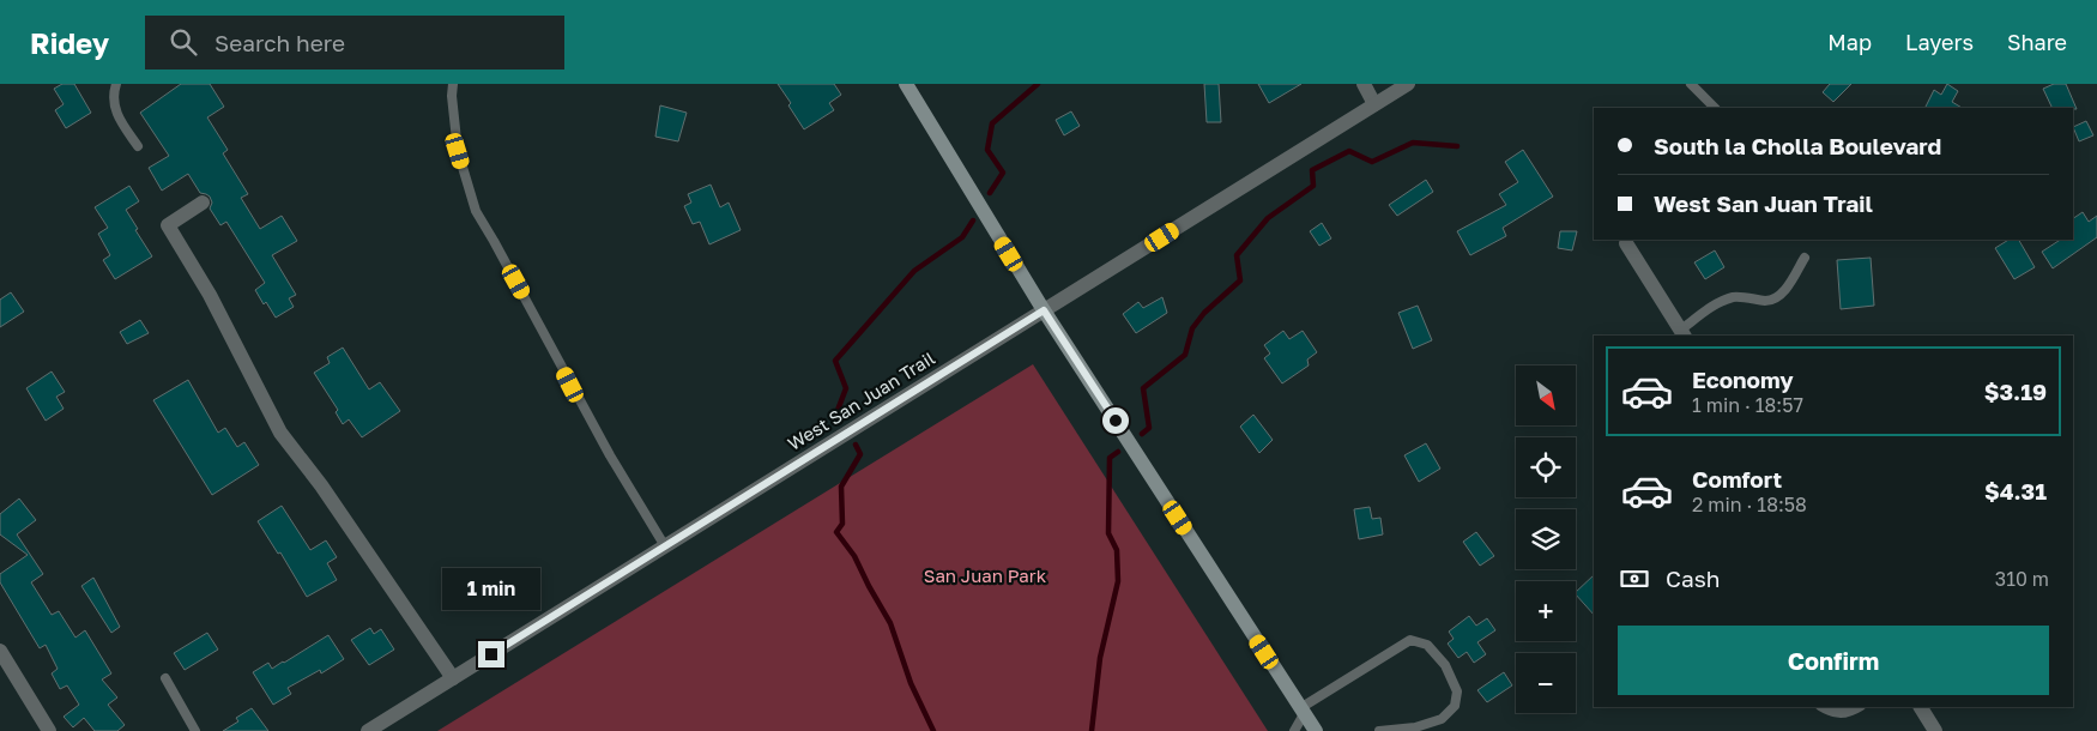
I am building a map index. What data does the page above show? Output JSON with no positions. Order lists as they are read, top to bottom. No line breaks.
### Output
{"streets":{"street":["West San Juan Trail"]},"parks":["San Juan Park"],"north":"bottom right","page":{"header":"Ridey","search":"Search here","nav":["Map","Layers","Share"],"banner":["South la Cholla Boulevard","West San Juan Trail"],"list":[{"name":"Economy","note":"1 min · 18:57","value":"$3.19"},{"name":"Comfort","note":"2 min · 18:58","value":"$4.31"}],"map_buttons":["+","−"],"pay":["Cash","310 m"],"bubble":"1 min","buttons":"Confirm"}}
